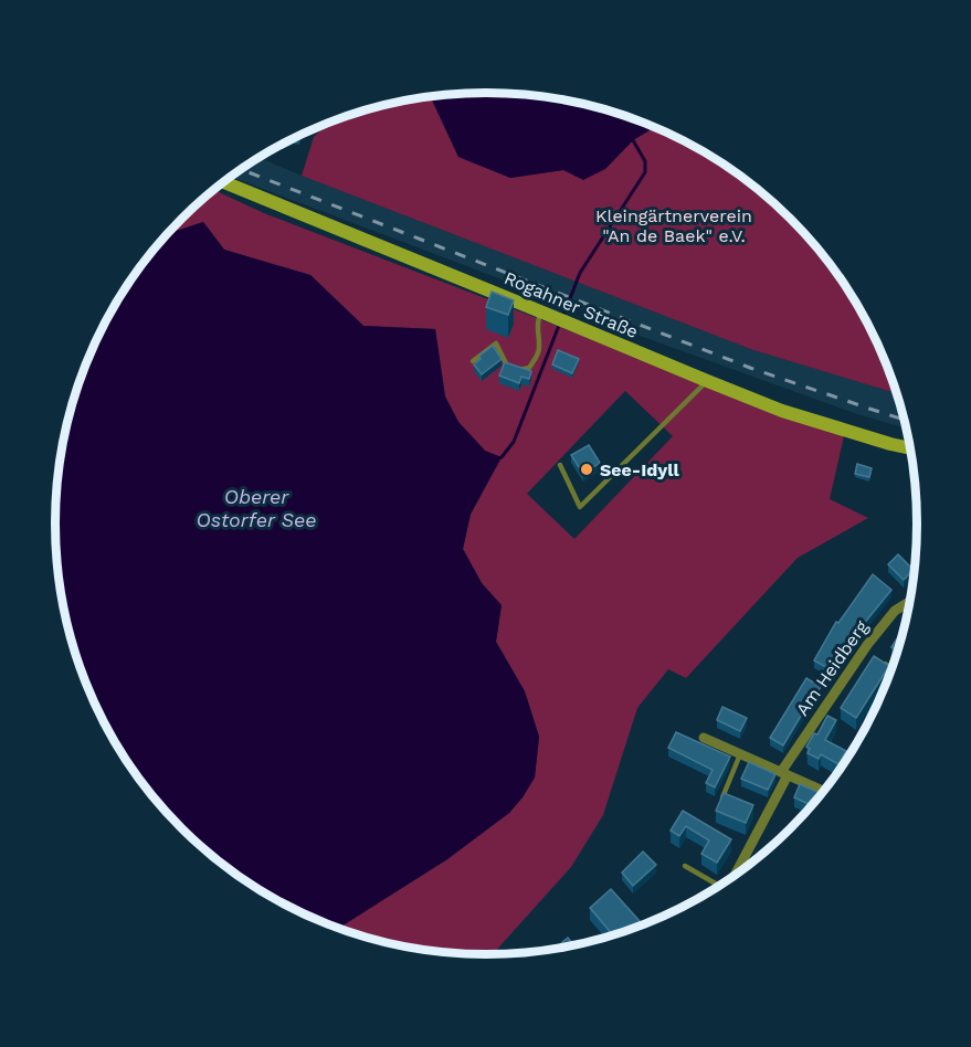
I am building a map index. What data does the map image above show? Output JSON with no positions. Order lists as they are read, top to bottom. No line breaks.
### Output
{"streets":{"street":["Rogahner Straße","Am Heidberg"]},"water":["Oberer Ostorfer See"],"parks":["Kleingärtnerverein \"An de Baek\" e.V."],"places":["See-Idyll"]}
